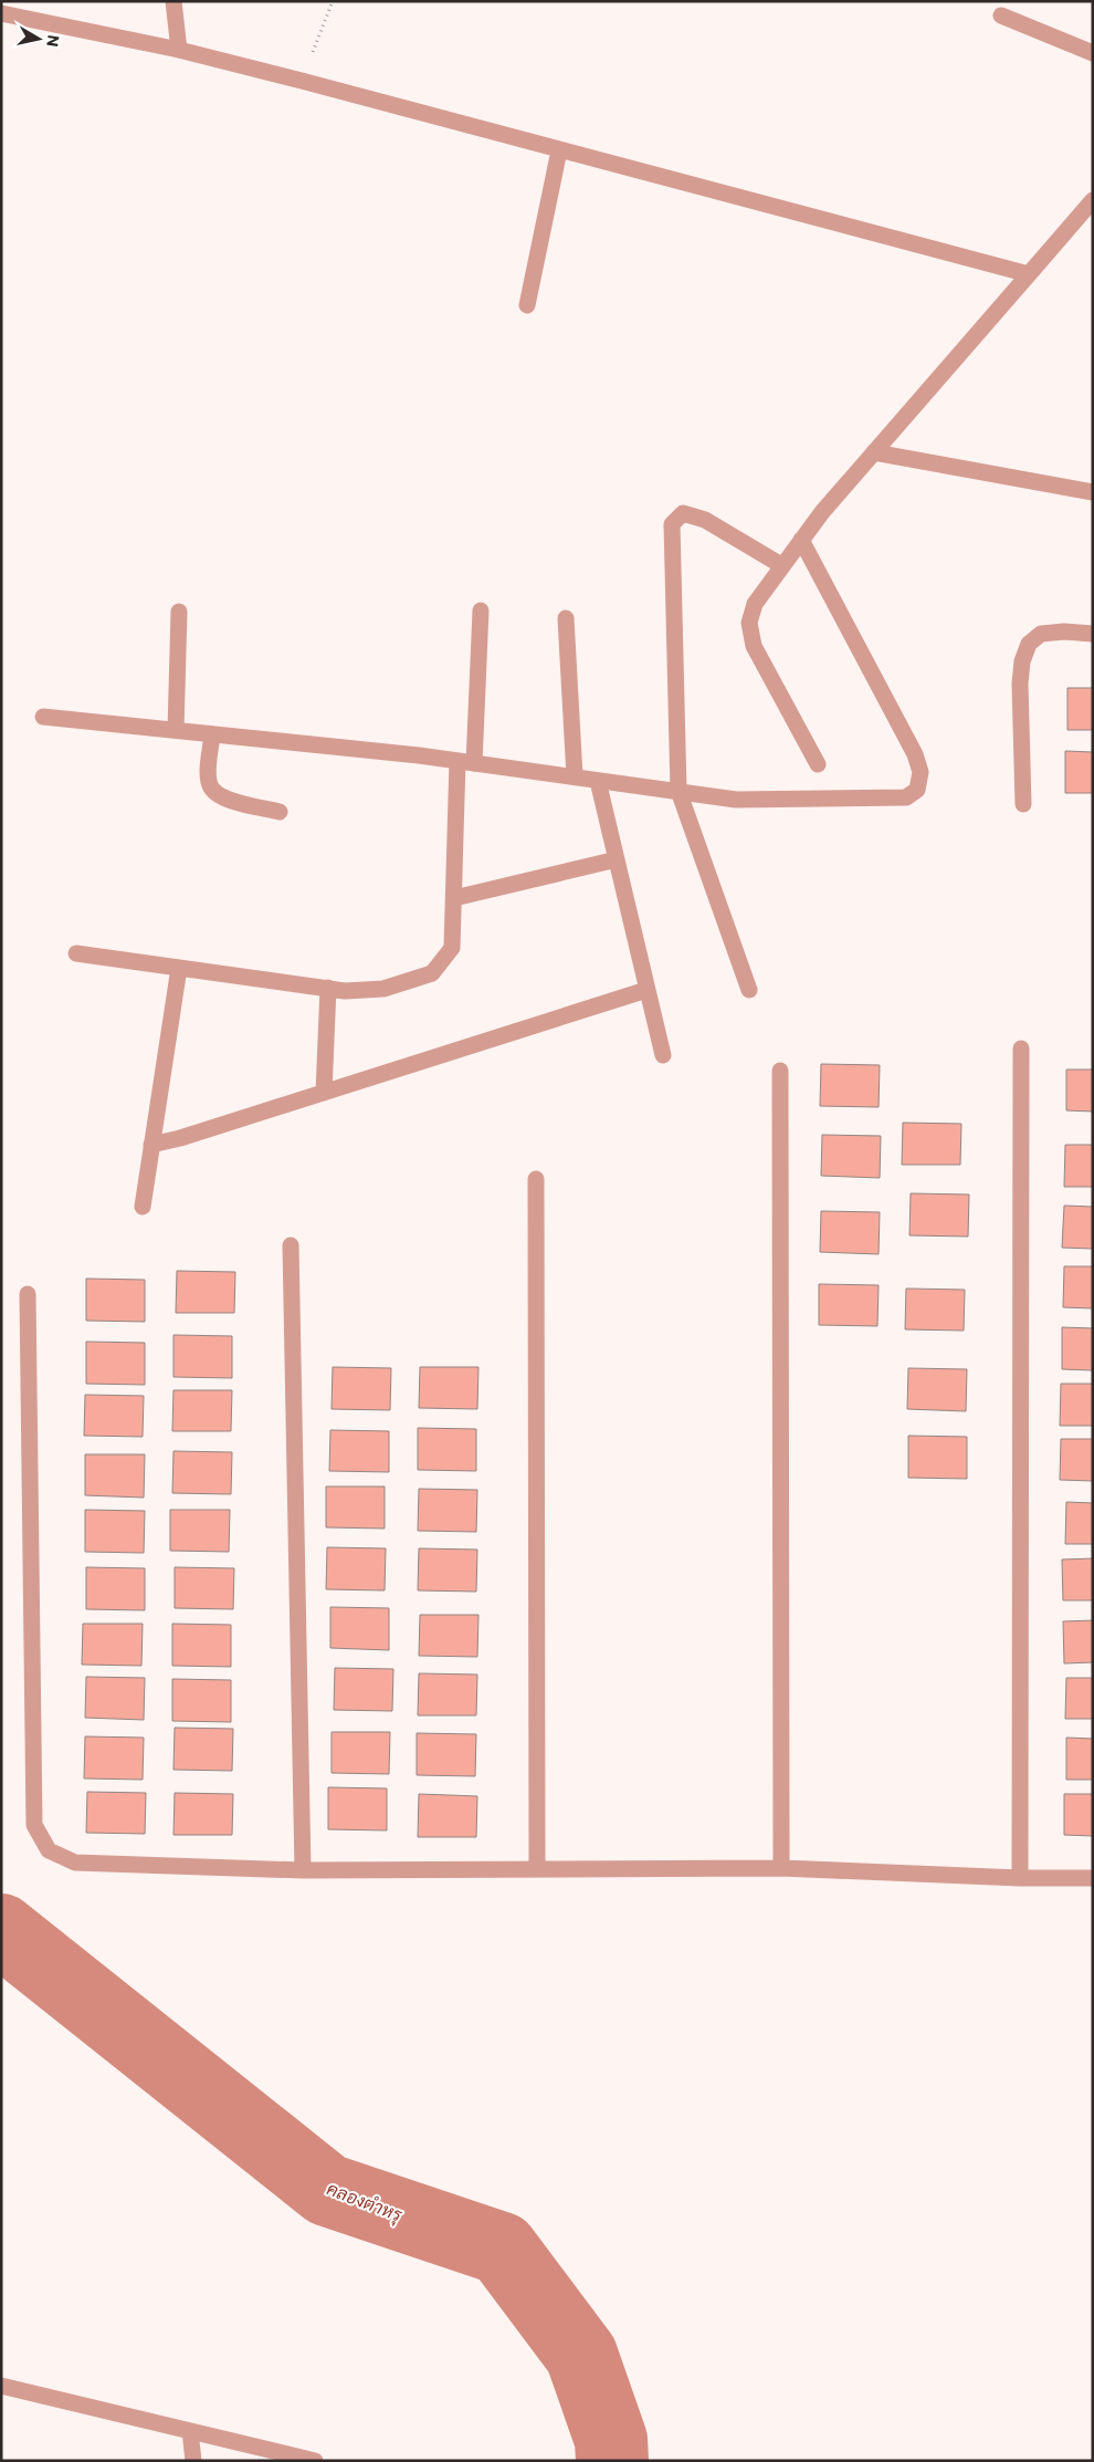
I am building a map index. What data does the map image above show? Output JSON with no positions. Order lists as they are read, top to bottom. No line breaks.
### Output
{"water":["คลองตำหรุ"],"north":"right"}
